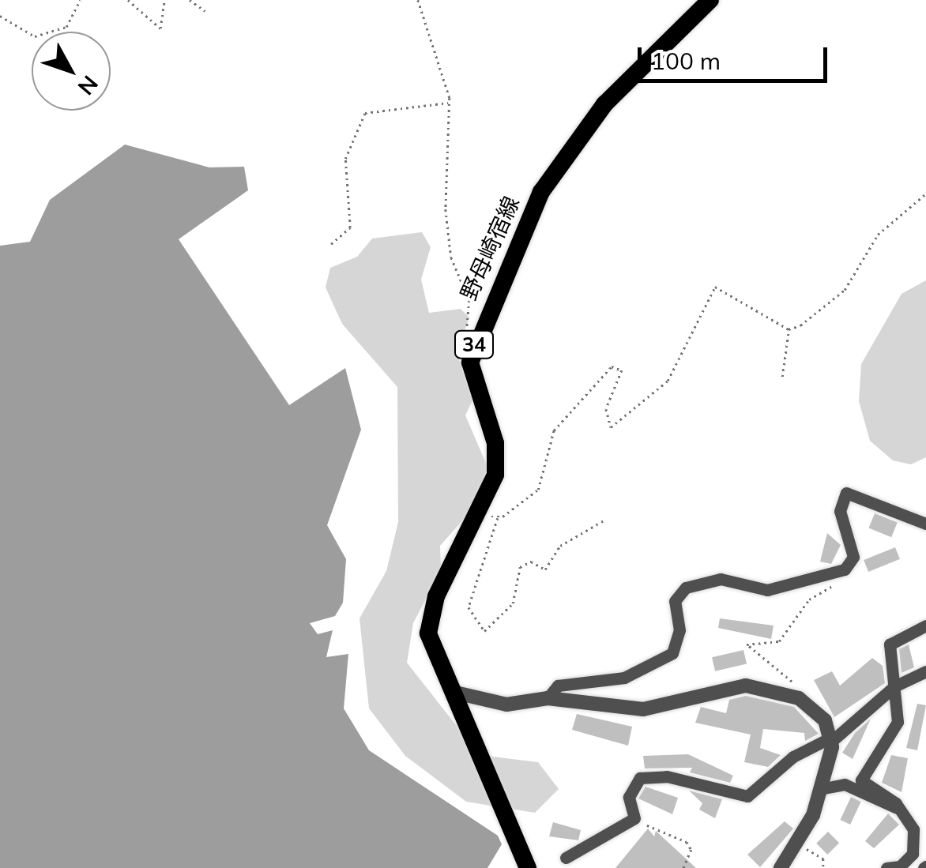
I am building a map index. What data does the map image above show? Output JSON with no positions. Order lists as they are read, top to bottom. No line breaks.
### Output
{"streets":{"main road":["野母崎宿線","34"]},"scale_bar":"100 m","north":"bottom right"}
